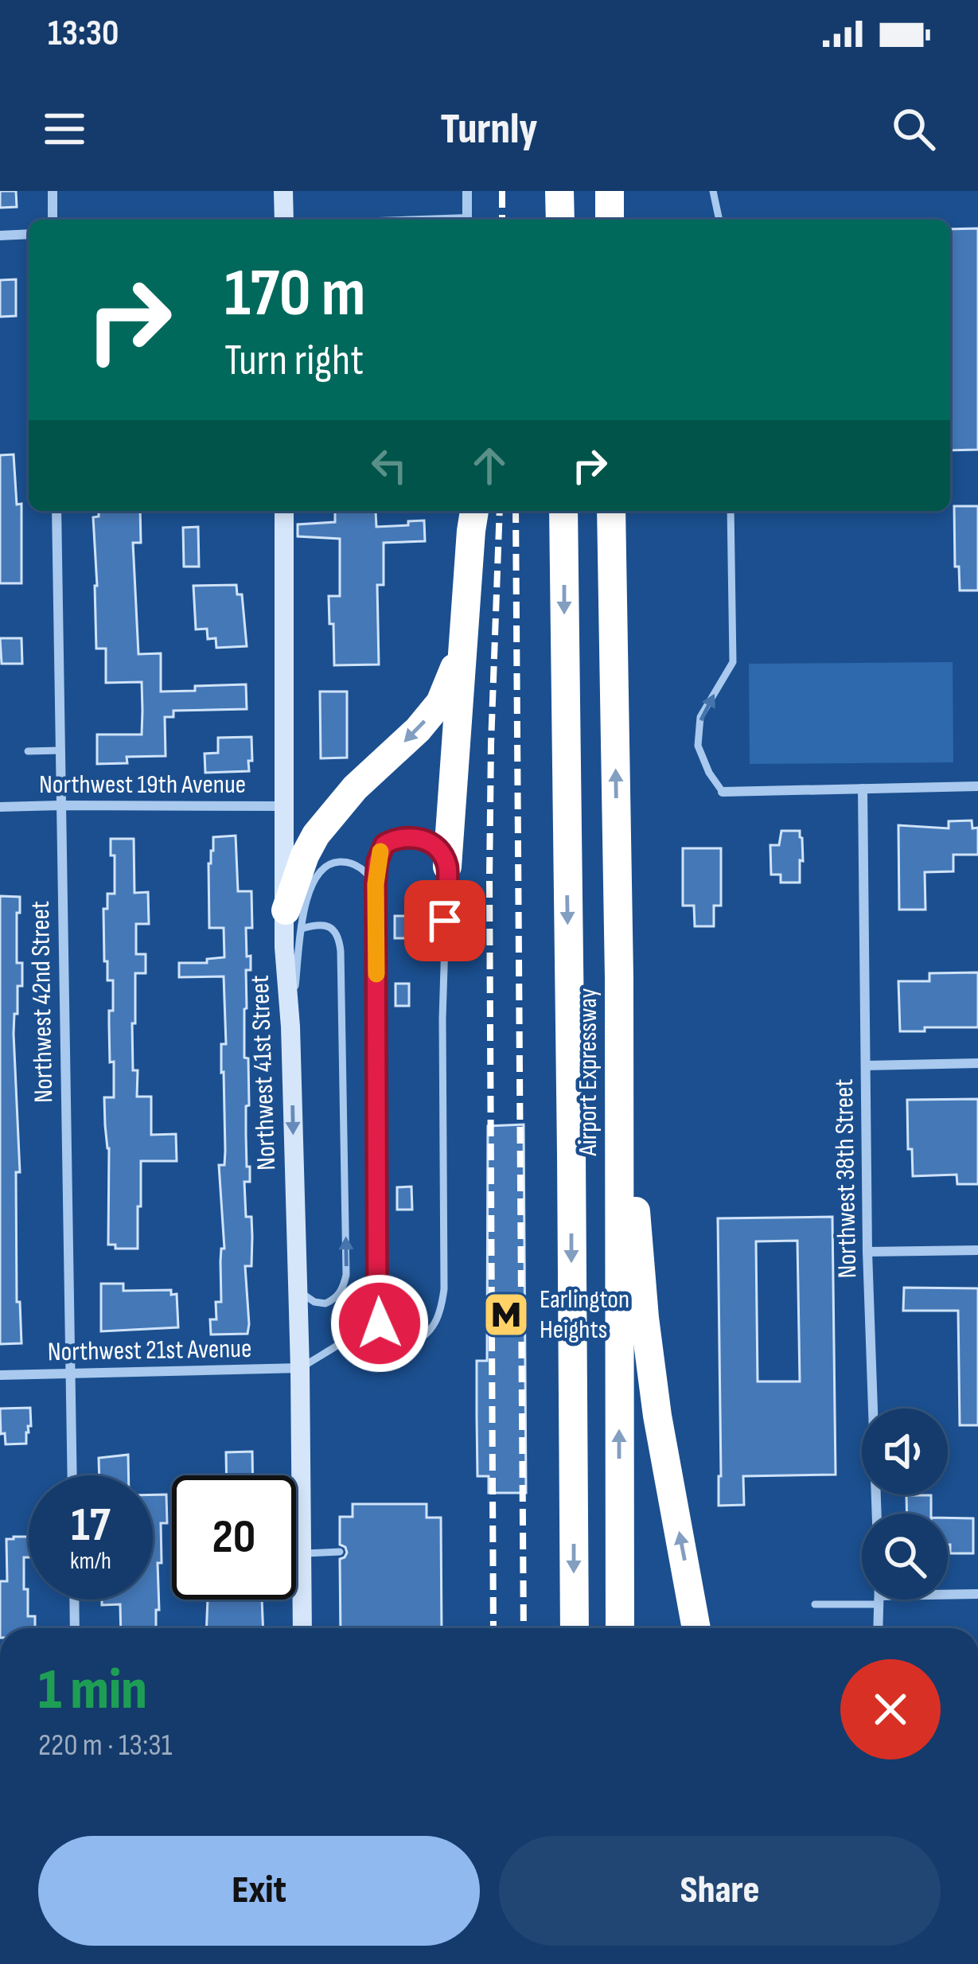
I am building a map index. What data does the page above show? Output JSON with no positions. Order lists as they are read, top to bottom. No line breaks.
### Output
{"streets":{"highway":["Airport Expressway"],"main road":["Northwest 41st Street"],"street":["Northwest 19th Avenue","Northwest 42nd Street","Northwest 38th Street","Northwest 21st Avenue"]},"crossings":[["Northwest 19th Avenue","Northwest 42nd Street"],["Northwest 19th Avenue","Northwest 41st Street"],["Northwest 42nd Street","Northwest 21st Avenue"],["Northwest 41st Street","Northwest 21st Avenue"]],"places":{"metro station":["Earlington Heights"]},"page":{"status":"13:30","header":"Turnly","turn":["170 m","Turn right"],"speed":"17 km/h","limit":"20","heading":["1 min","220 m · 13:31"],"buttons":["Exit","Share"]}}
